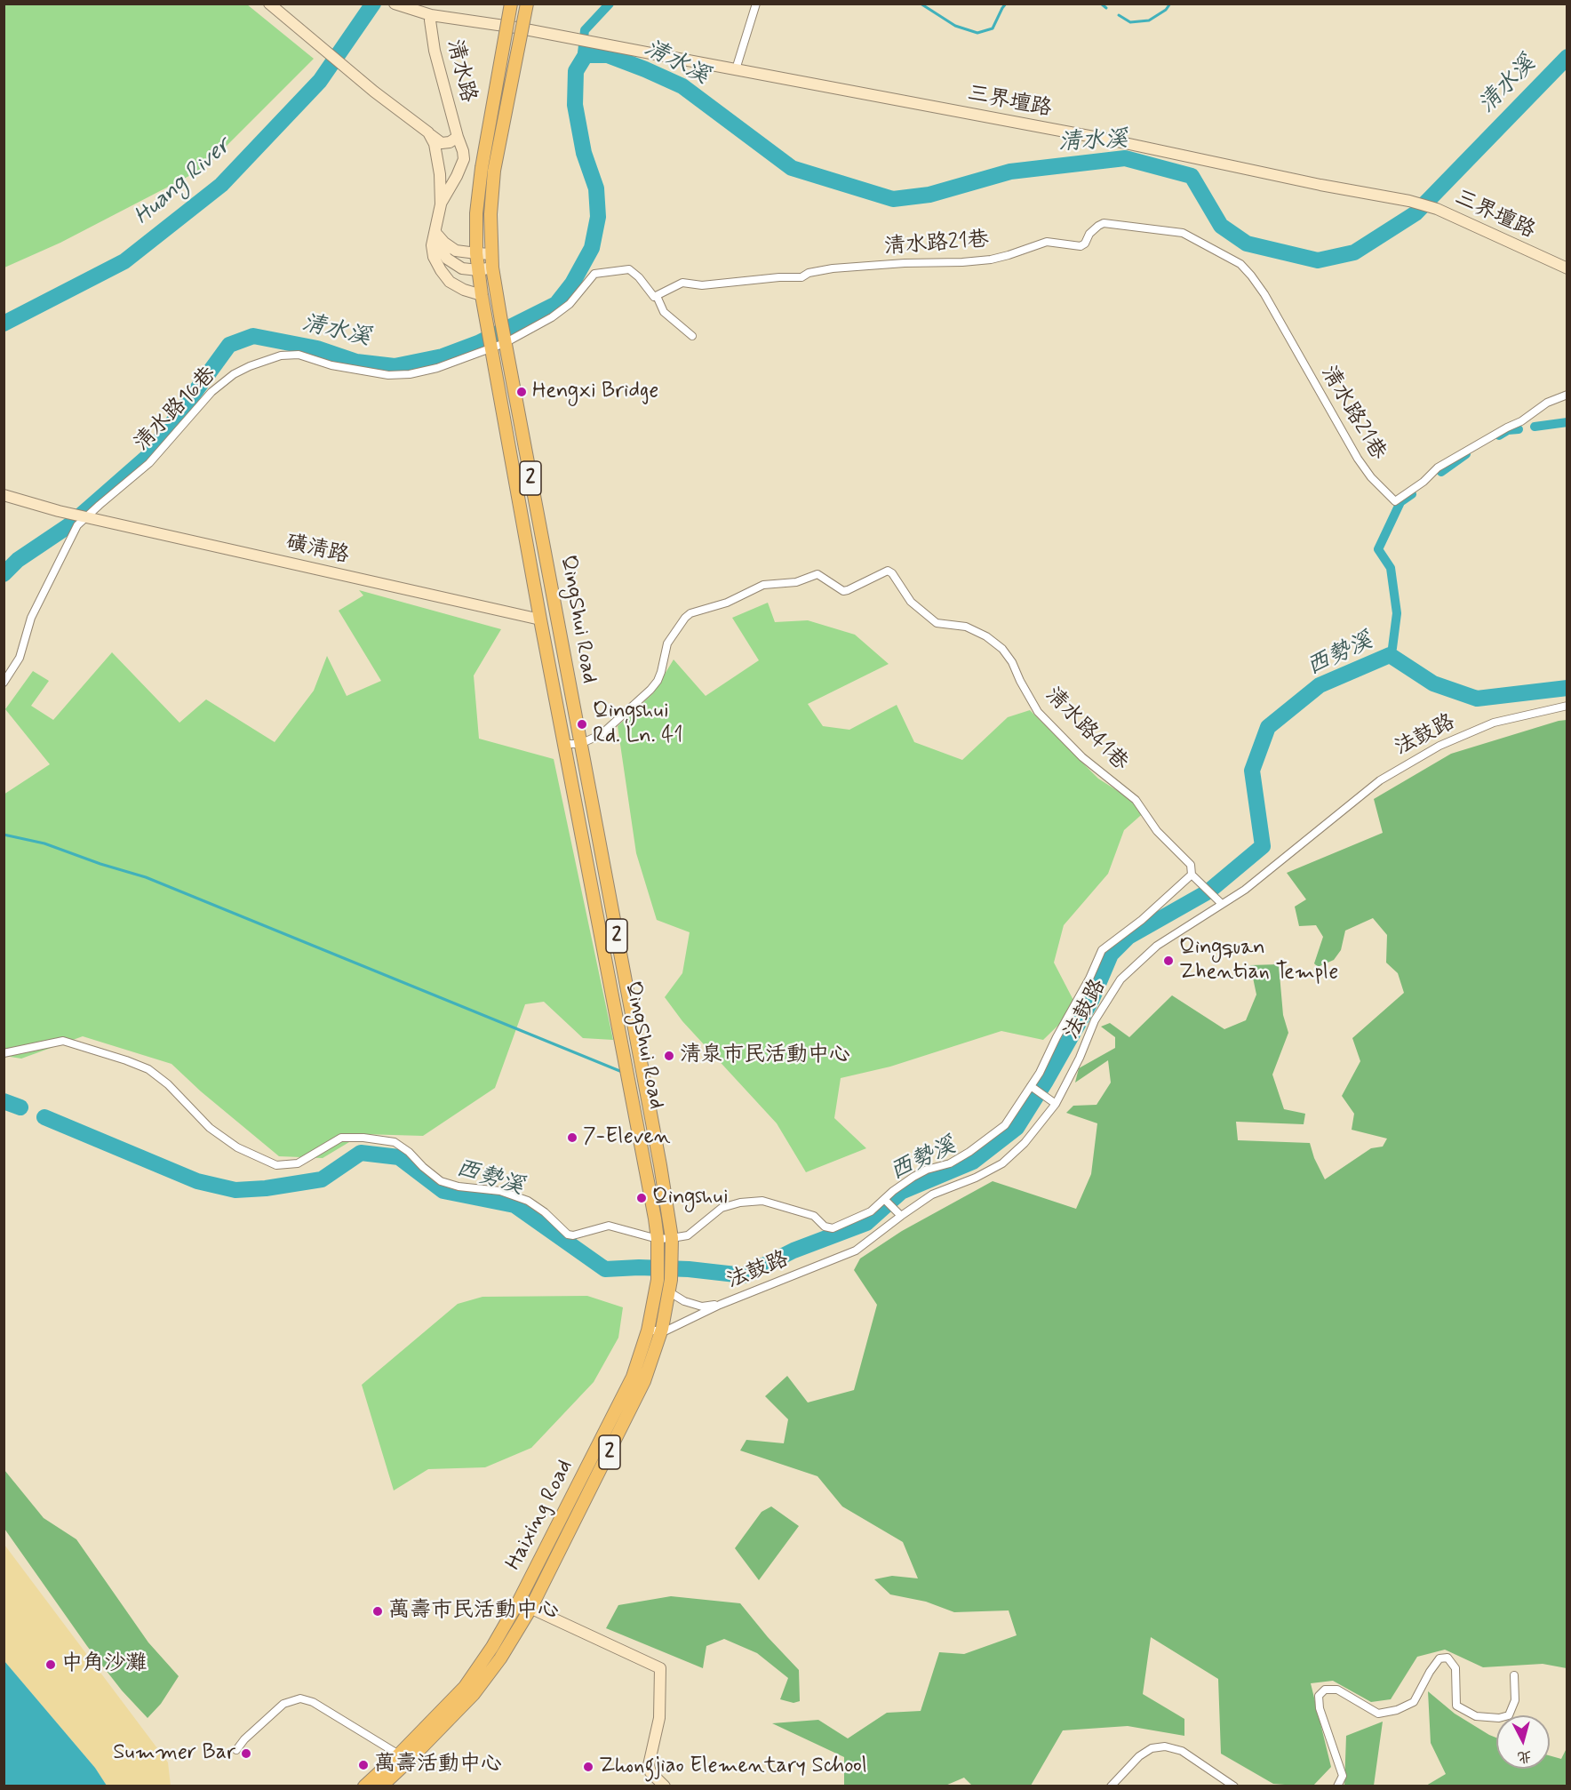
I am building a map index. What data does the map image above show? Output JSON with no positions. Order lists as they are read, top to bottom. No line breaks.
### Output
{"streets":{"main road":["2","QingShui Road","Haixing Road"],"street":["清水路","三界壇路","清水路21巷","清水路16巷","磺清路","清水路41巷","法鼓路"]},"crossings":[["清水路","三界壇路"],["清水路","2"],["清水路16巷","2"],["清水路16巷","磺清路"],["清水路16巷","QingShui Road"],["2","QingShui Road"],["磺清路","QingShui Road"],["QingShui Road","清水路41巷"],["QingShui Road","Haixing Road"],["清水路41巷","法鼓路"],["法鼓路","Haixing Road"]],"water":["清水溪","Huang River","西勢溪"],"places":["Hengxi Bridge","Qingshui Rd. Ln. 41","Qingquan Zhentian Temple","清泉市民活動中心","7-Eleven","Qingshui","萬壽市民活動中心","中角沙灘","Summer Bar","萬壽活動中心","Zhongjiao Elementary School"],"north":"bottom"}
